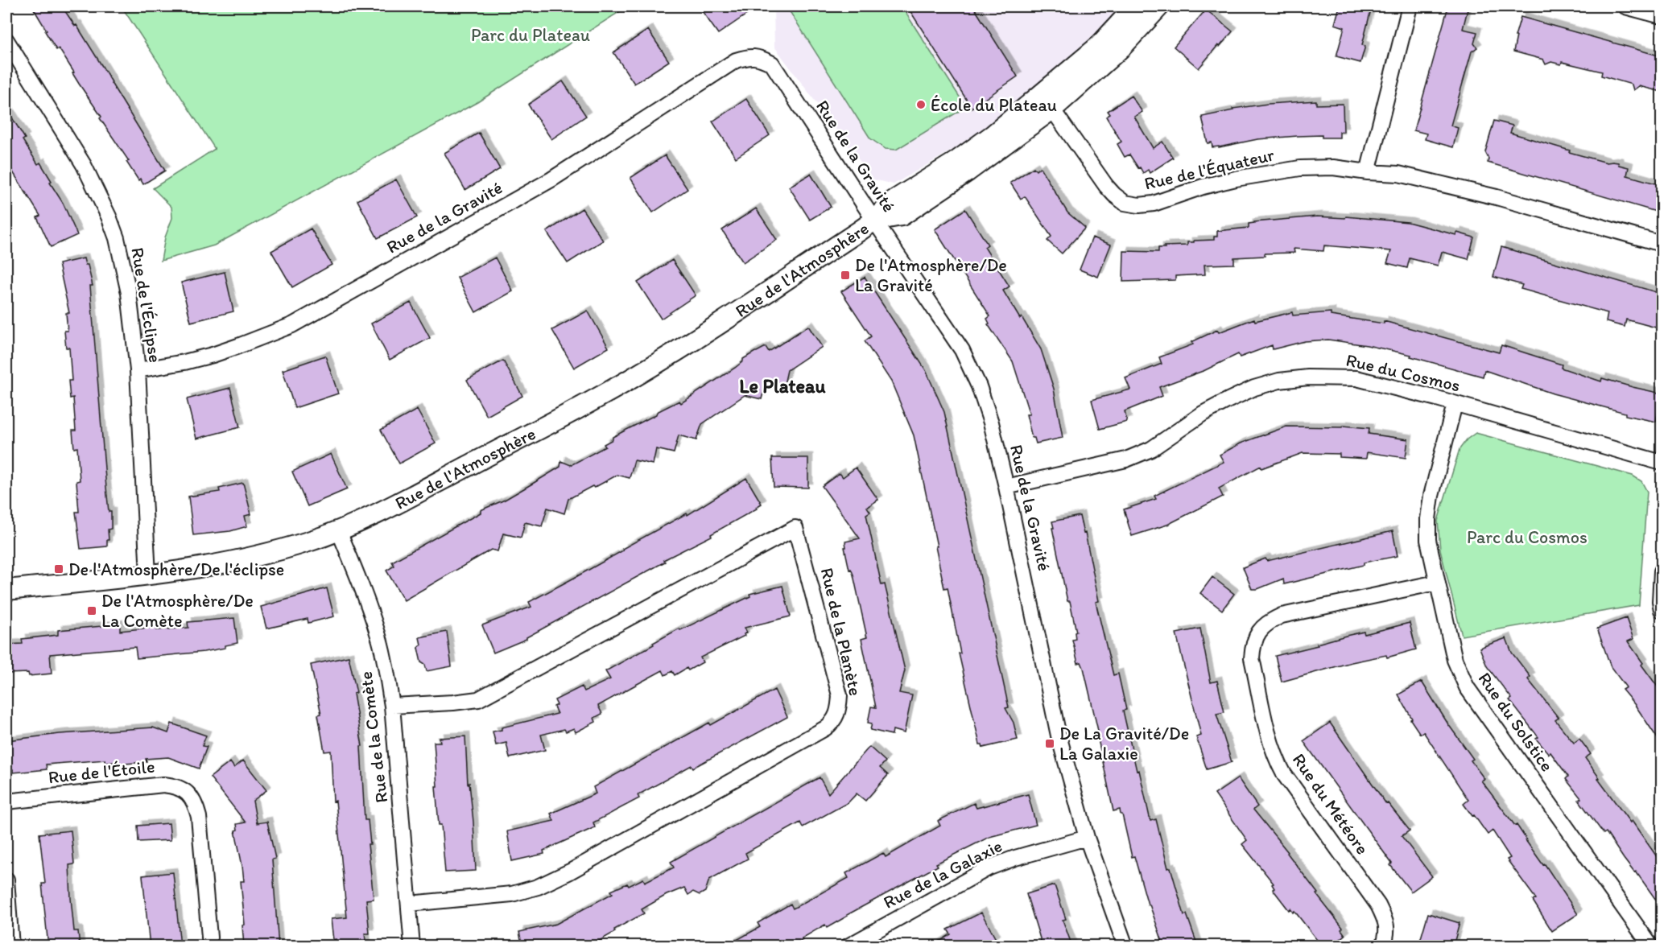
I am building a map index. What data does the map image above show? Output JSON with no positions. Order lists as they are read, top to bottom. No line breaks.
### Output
{"streets":{"street":["Rue de la Gravité","Rue de l'Équateur","Rue de l'Atmosphère","Rue de l'Éclipse","Rue du Cosmos","Rue de la Planète","Rue du Solstice","Rue de la Comète","Rue de l'Étoile","Rue du Météore","Rue de la Galaxie"]},"crossings":[["Rue de la Gravité","Rue de l'Atmosphère"],["Rue de la Gravité","Rue de l'Éclipse"],["Rue de la Gravité","Rue du Cosmos"],["Rue de la Gravité","Rue de la Galaxie"],["Rue de l'Équateur","Rue de l'Atmosphère"],["Rue de l'Atmosphère","Rue de l'Éclipse"],["Rue de l'Atmosphère","Rue de la Comète"],["Rue du Cosmos","Rue du Solstice"],["Rue de la Planète","Rue de la Comète"],["Rue du Solstice","Rue du Météore"]],"districts":["Le Plateau"],"parks":["Parc du Plateau","Parc du Cosmos"],"places":{"other":["École du Plateau"],"transit":["De l'Atmosphère/De La Gravité","De l'Atmosphère/De l'éclipse","De l'Atmosphère/De La Comète","De La Gravité/De La Galaxie"]}}
